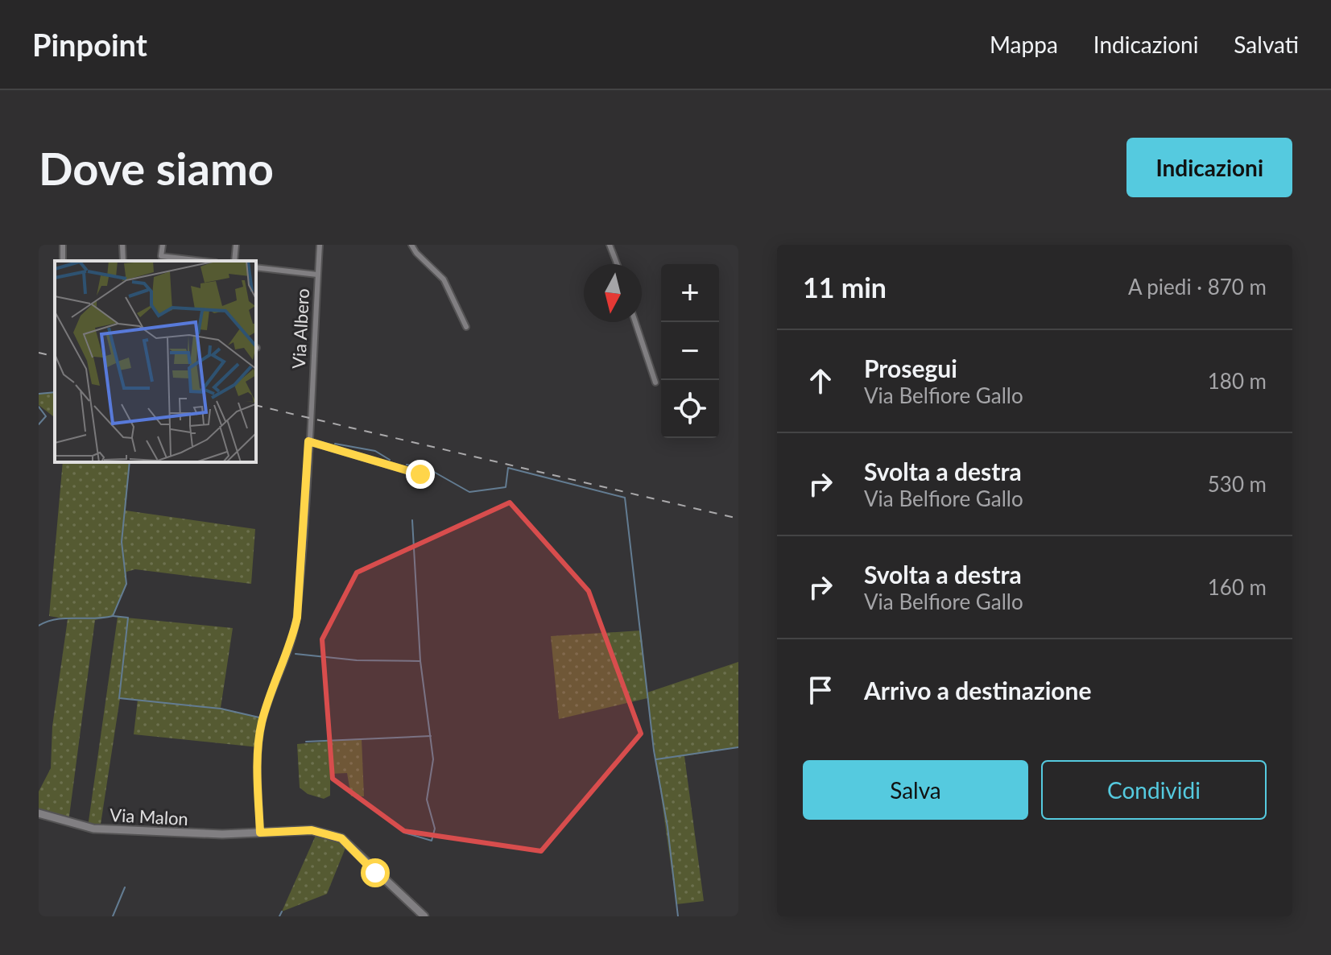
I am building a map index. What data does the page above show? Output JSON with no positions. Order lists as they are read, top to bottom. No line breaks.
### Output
{"streets":{"street":["Via Albero","Via Malon"]},"crossings":[["Via Albero","Via Malon"]],"north":"bottom","page":{"header":"Pinpoint","nav":["Mappa","Indicazioni","Salvati"],"buttons":["Indicazioni",["Salva","Condividi"]],"title":"Dove siamo","heading":["11 min","A piedi · 870 m"],"map_buttons":["+","−"],"list":[["Prosegui","Via Belfiore Gallo","180 m"],["Svolta a destra","Via Belfiore Gallo","530 m"],["Svolta a destra","Via Belfiore Gallo","160 m"],"Arrivo a destinazione"]}}
